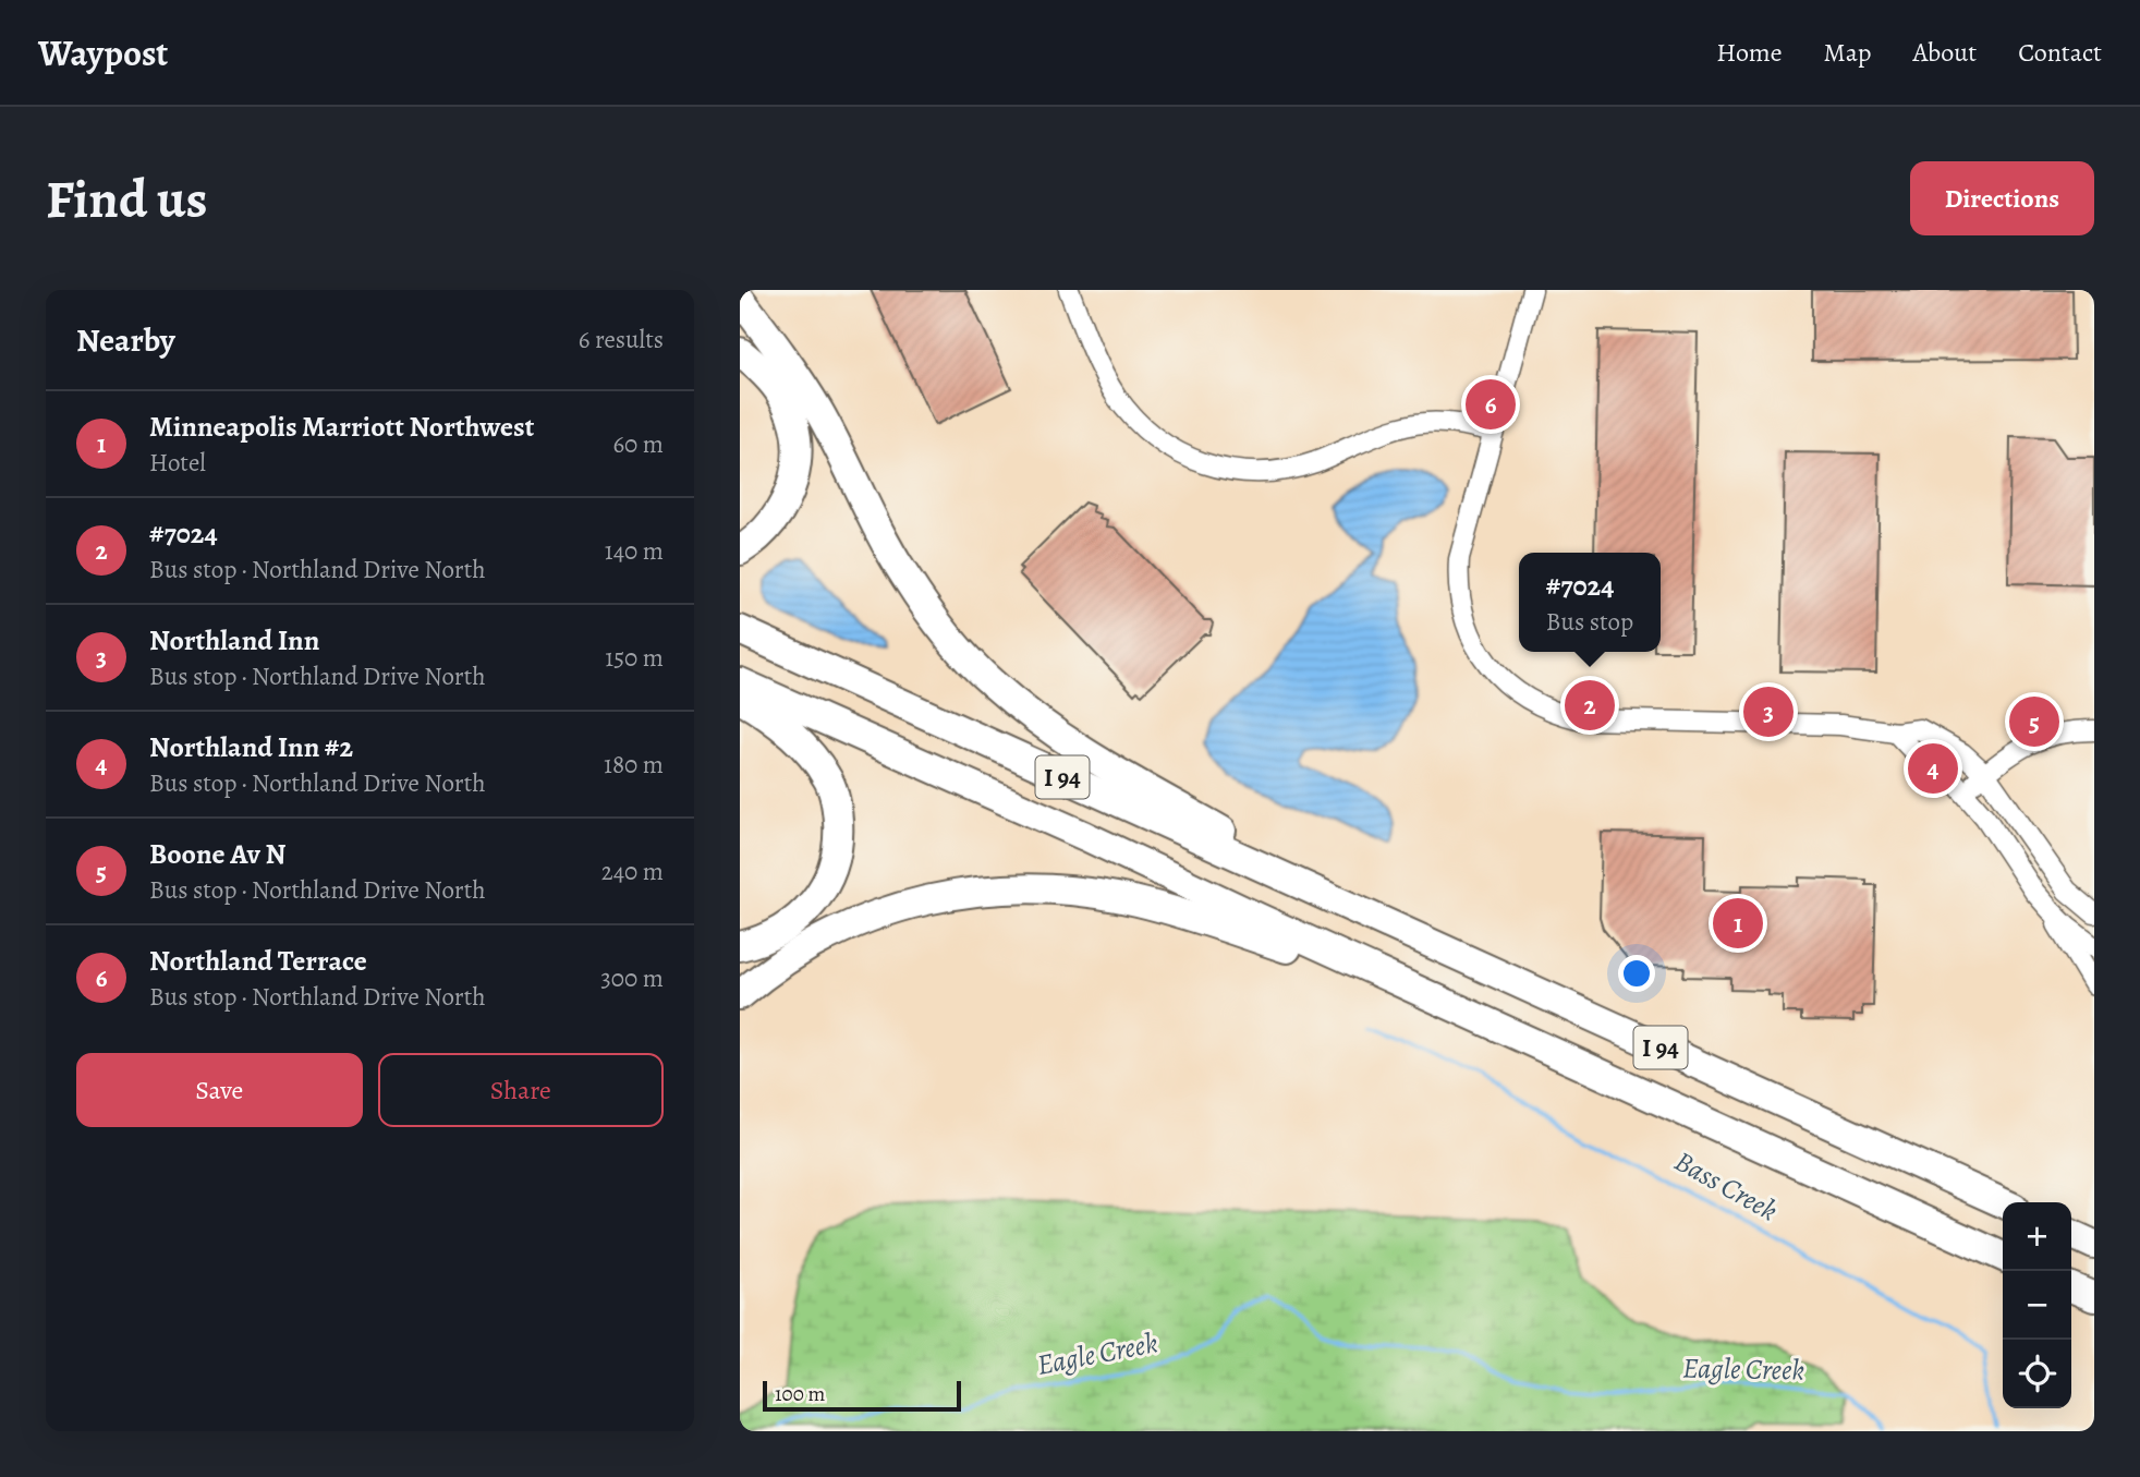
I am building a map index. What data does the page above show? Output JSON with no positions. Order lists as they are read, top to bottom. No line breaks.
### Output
{"streets":{"highway":["I 94"]},"water":["Bass Creek","Eagle Creek"],"scale_bar":"100 m","page":{"header":"Waypost","nav":["Home","Map","About","Contact"],"buttons":["Directions",["Save","Share"]],"title":"Find us","heading":["Nearby","6 results"],"pins":["6","2","3","5","4","1"],"list":[{"mark":"1","name":"Minneapolis Marriott Northwest","note":"Hotel","value":"60 m"},{"mark":"2","name":"#7024","note":"Bus stop · Northland Drive North","value":"140 m"},{"mark":"3","name":"Northland Inn","note":"Bus stop · Northland Drive North","value":"150 m"},{"mark":"4","name":"Northland Inn #2","note":"Bus stop · Northland Drive North","value":"180 m"},{"mark":"5","name":"Boone Av N","note":"Bus stop · Northland Drive North","value":"240 m"},{"mark":"6","name":"Northland Terrace","note":"Bus stop · Northland Drive North","value":"300 m"}],"popup":["#7024","Bus stop"],"map_buttons":["+","−"],"scale":"100 m"}}
